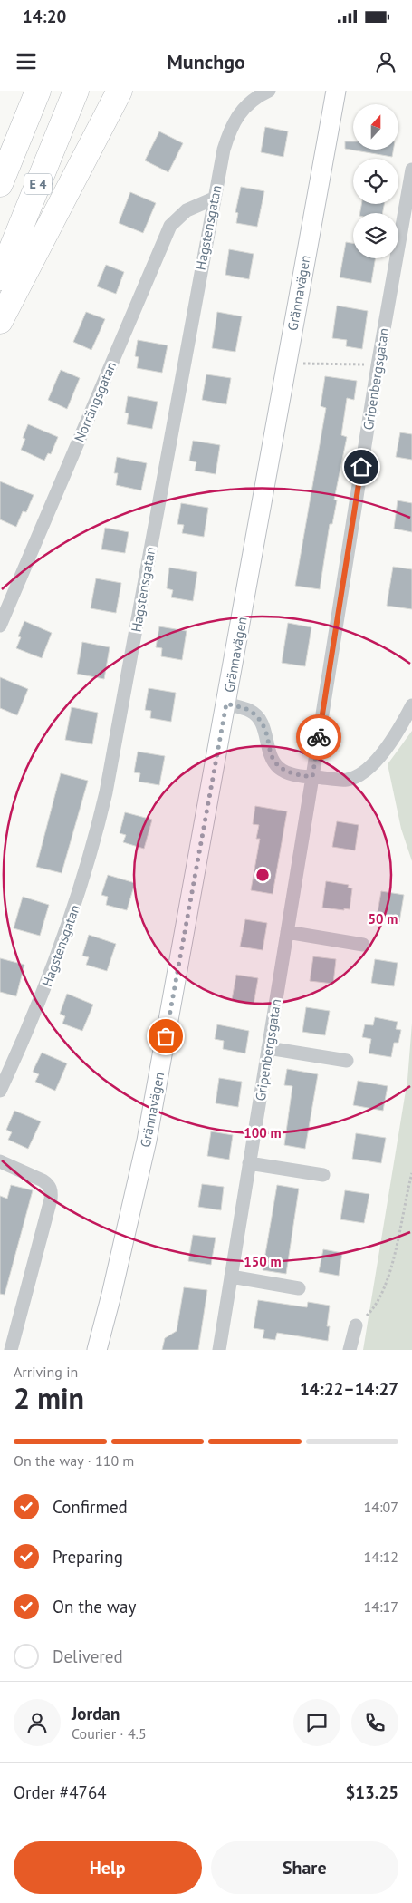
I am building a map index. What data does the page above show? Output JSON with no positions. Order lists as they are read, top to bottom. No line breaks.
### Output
{"streets":{"highway":["E 4"],"main road":["Grännavägen"],"street":["Hagstensgatan","Gripenbergsgatan","Norrängsgatan"]},"crossings":[["Hagstensgatan","Norrängsgatan"]],"north":"top","page":{"status":"14:20","header":"Munchgo","heading":["2 min","Arriving in","14:22–14:27"],"panel":["Jordan","Courier · 4.5","Order #4764","$13.25"],"bar":"On the way · 110 m","list":[["Confirmed","14:07"],["Preparing","14:12"],["On the way","14:17"],"Delivered"],"buttons":["Help","Share"]},"rings":["50 m","100 m","150 m"]}
